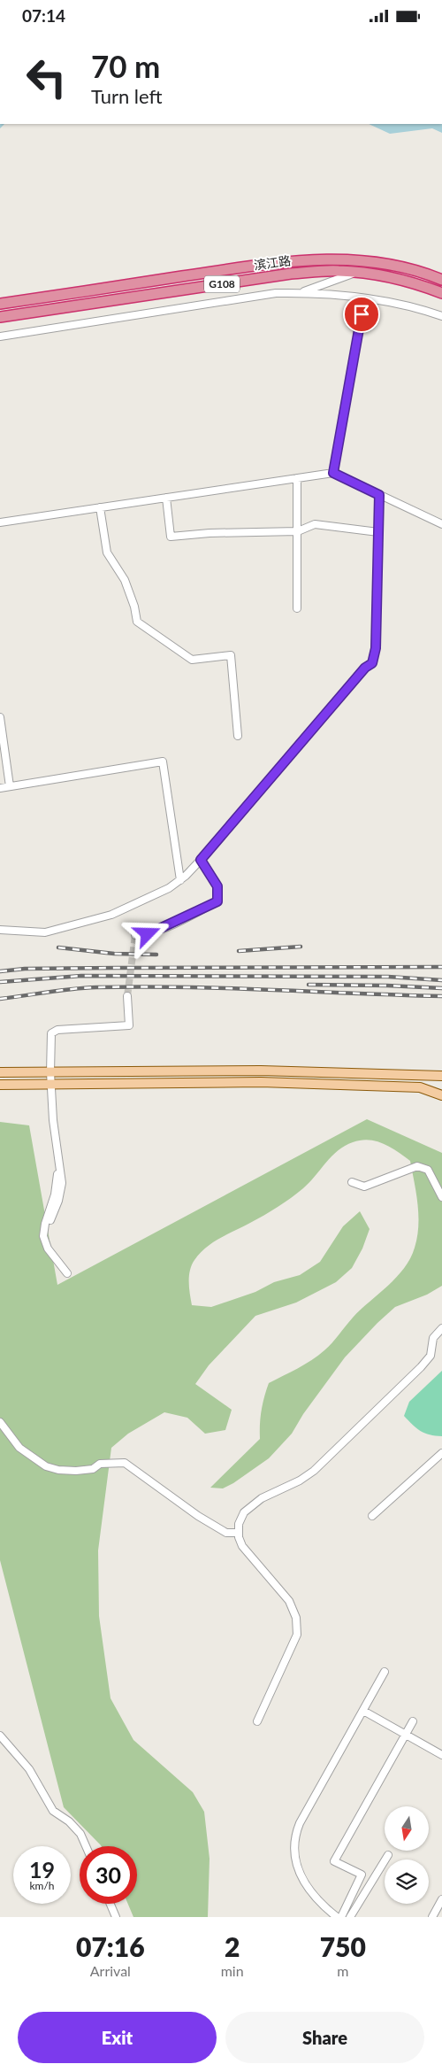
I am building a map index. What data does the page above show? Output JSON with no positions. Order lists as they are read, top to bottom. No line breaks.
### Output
{"streets":{"highway":["滨江路","G108"]},"north":"bottom","page":{"status":"07:14","turn":["70 m","Turn left"],"speed":"19 km/h","limit":"30","eta":["07:16","Arrival","2","min","750","m"],"buttons":["Exit","Share"]}}
